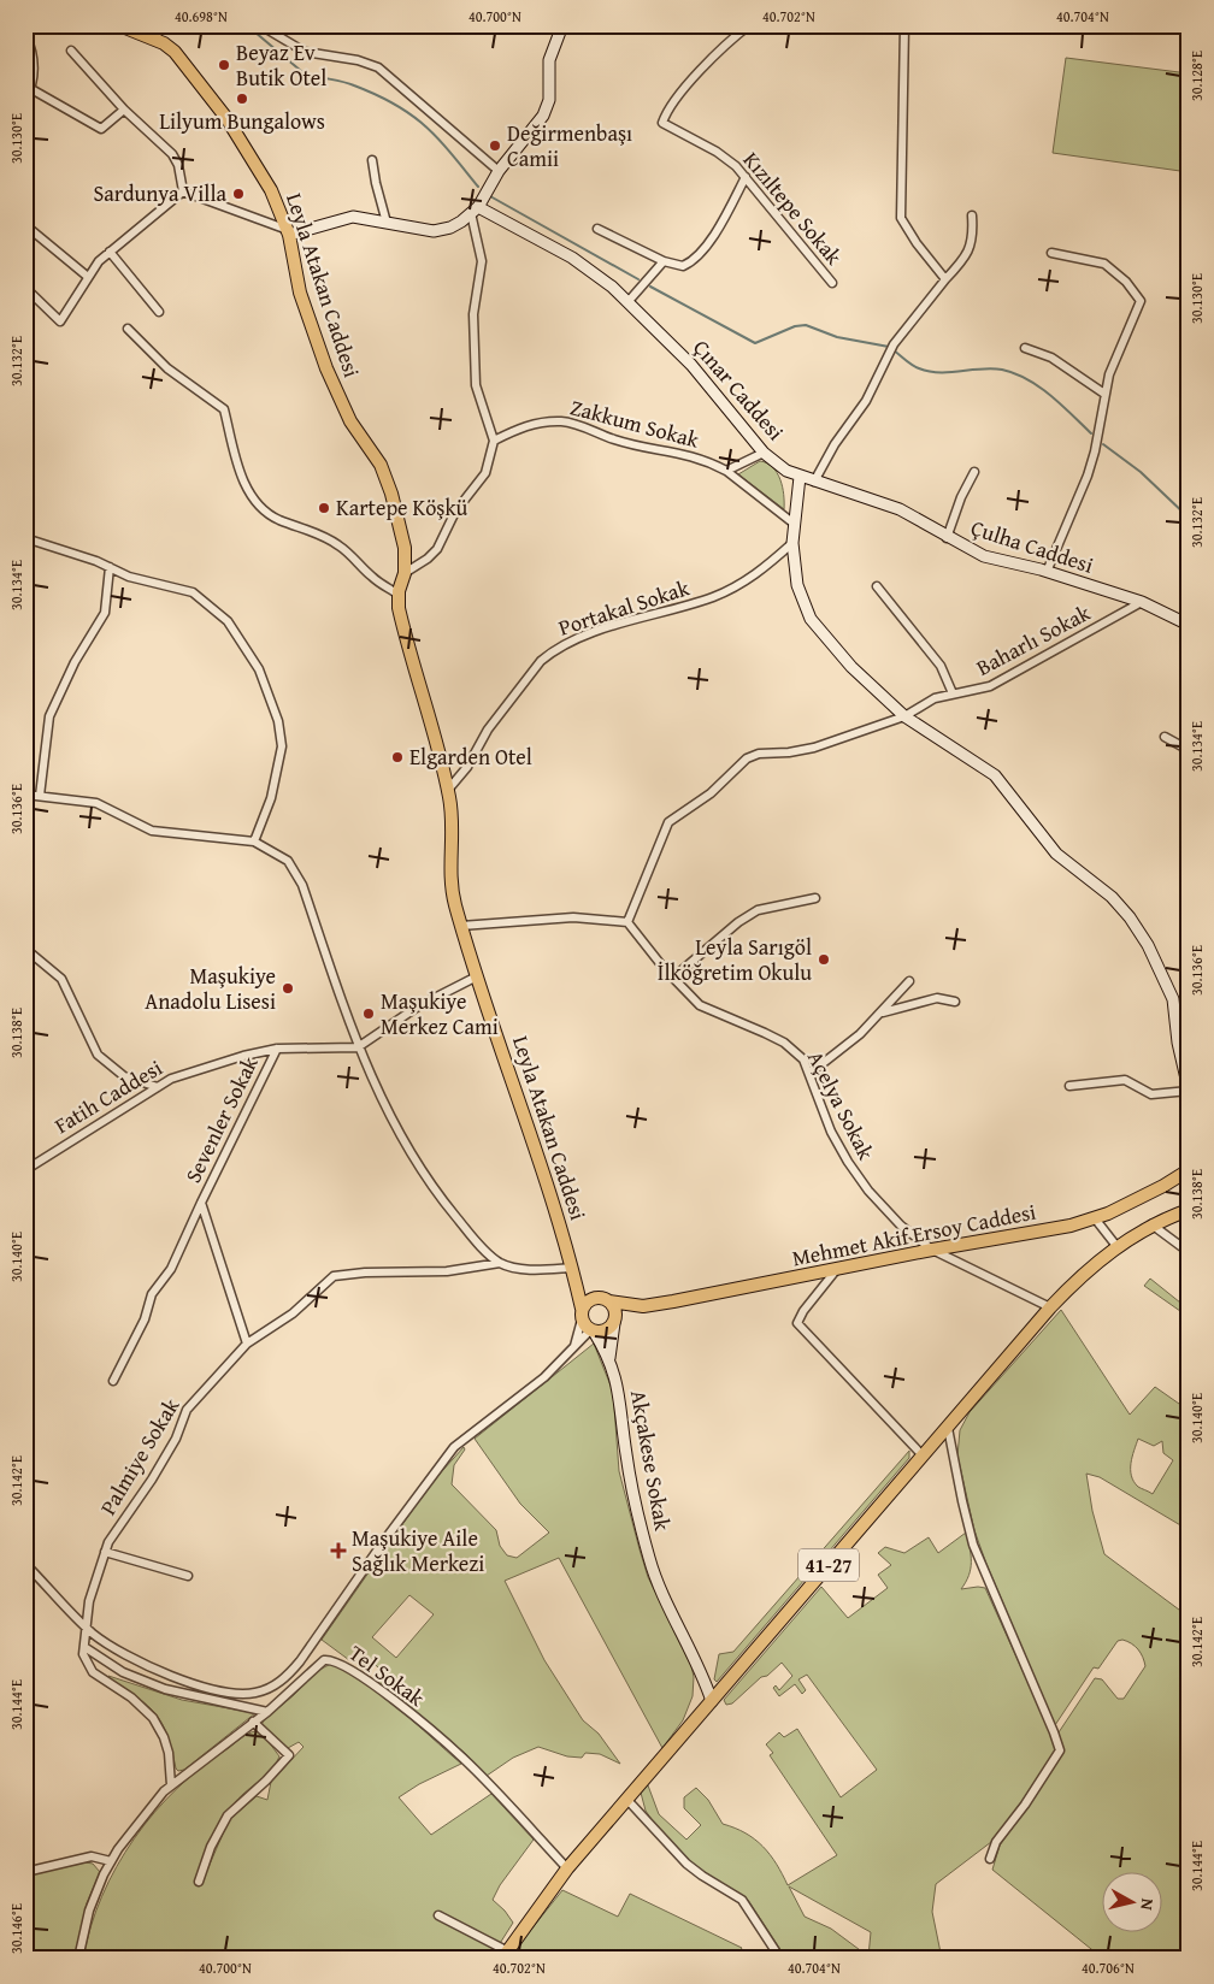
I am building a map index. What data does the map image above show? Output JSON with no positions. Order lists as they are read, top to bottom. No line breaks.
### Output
{"streets":{"main road":["Leyla Atakan Caddesi","Mehmet Akif Ersoy Caddesi","41-27"],"street":["Kızıltepe Sokak","Çınar Caddesi","Zakkum Sokak","Çulha Caddesi","Portakal Sokak","Baharlı Sokak","Fatih Caddesi","Açelya Sokak","Sevenler Sokak","Palmiye Sokak","Akçakese Sokak","Tel Sokak"]},"crossings":[["Leyla Atakan Caddesi","Portakal Sokak"],["Çınar Caddesi","Çulha Caddesi"],["Çulha Caddesi","Baharlı Sokak"],["Baharlı Sokak","Açelya Sokak"],["Fatih Caddesi","Sevenler Sokak"],["Açelya Sokak","Mehmet Akif Ersoy Caddesi"],["Açelya Sokak","41-27"],["Sevenler Sokak","Palmiye Sokak"],["Akçakese Sokak","41-27"],["41-27","Tel Sokak"]],"places":{"other":["Beyaz Ev Butik Otel","Lilyum Bungalows","Değirmenbaşı Camii","Sardunya Villa","Kartepe Köşkü","Elgarden Otel","Leyla Sarıgöl İlköğretim Okulu","Maşukiye Anadolu Lisesi","Maşukiye Merkez Cami"],"health":["Maşukiye Aile Sağlık Merkezi"]},"north":"right","coordinates":["40.698°N","40.700°N","40.702°N","40.704°N","30.128°E","30.130°E","30.132°E","30.134°E","30.136°E","30.138°E","30.140°E","30.142°E","30.144°E","30.146°E","40.706°N"]}
